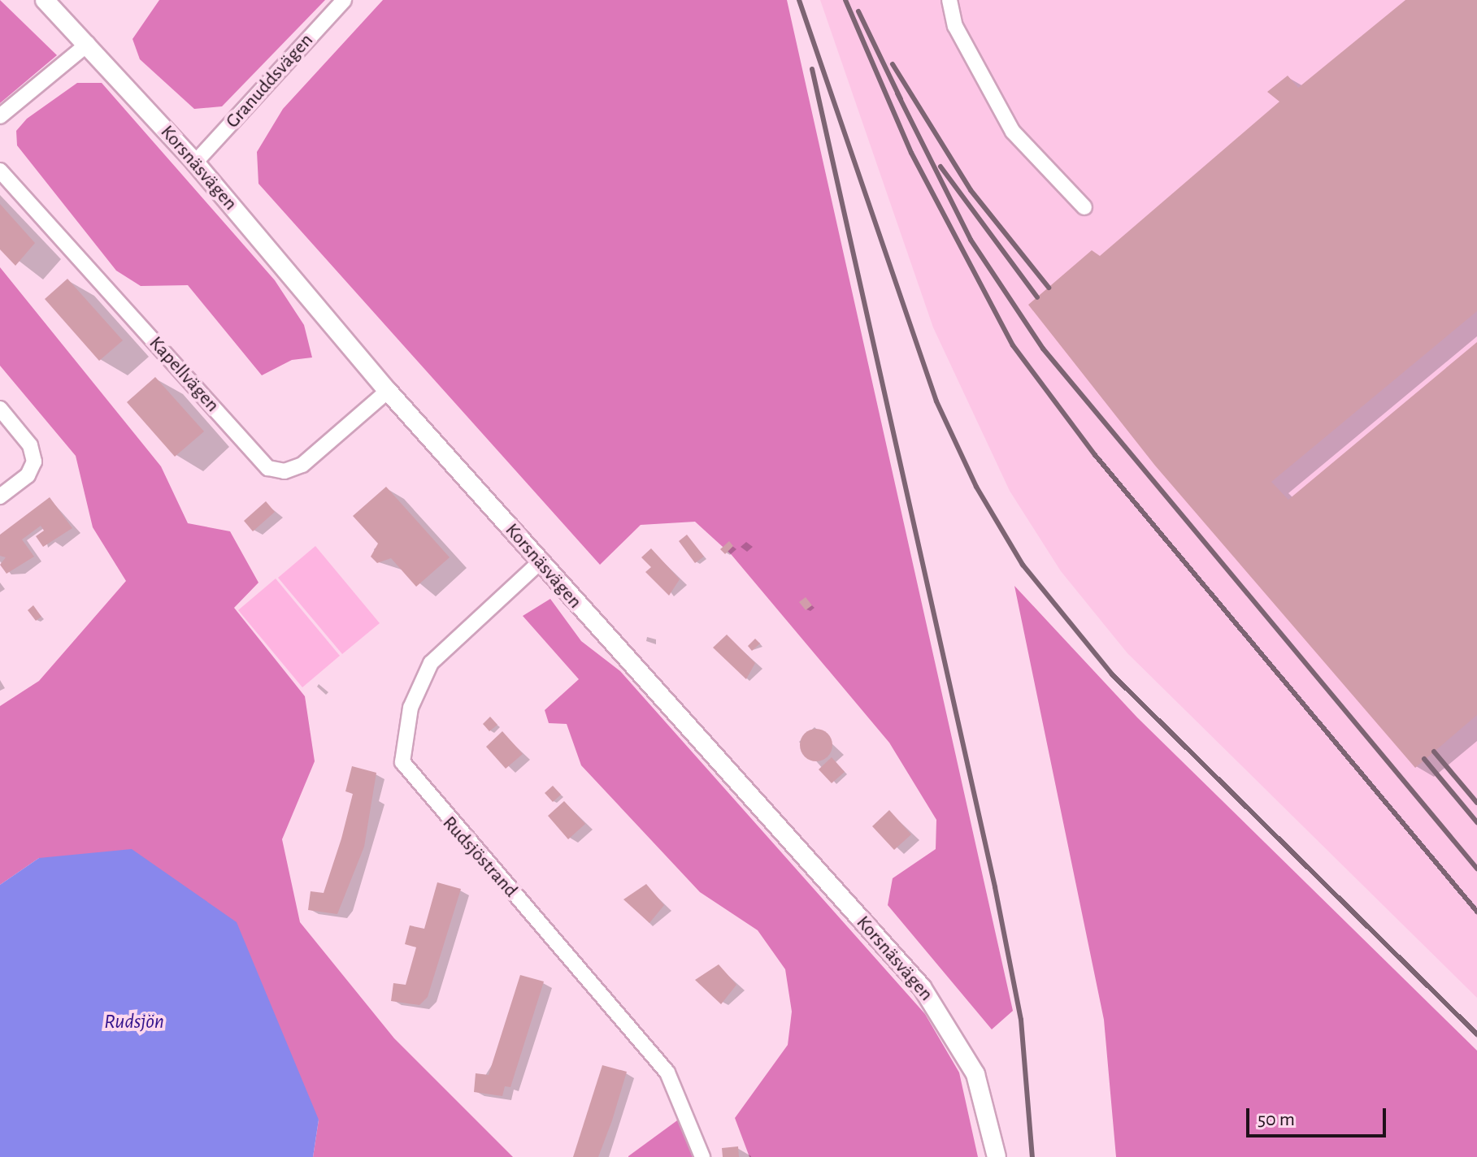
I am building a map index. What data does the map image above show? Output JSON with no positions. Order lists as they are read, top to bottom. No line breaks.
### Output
{"streets":{"street":["Granuddsvägen","Korsnäsvägen","Kapellvägen","Rudsjöstrand"]},"crossings":[["Granuddsvägen","Korsnäsvägen"],["Korsnäsvägen","Kapellvägen"],["Korsnäsvägen","Rudsjöstrand"]],"water":["Rudsjön"],"scale_bar":"50 m"}
